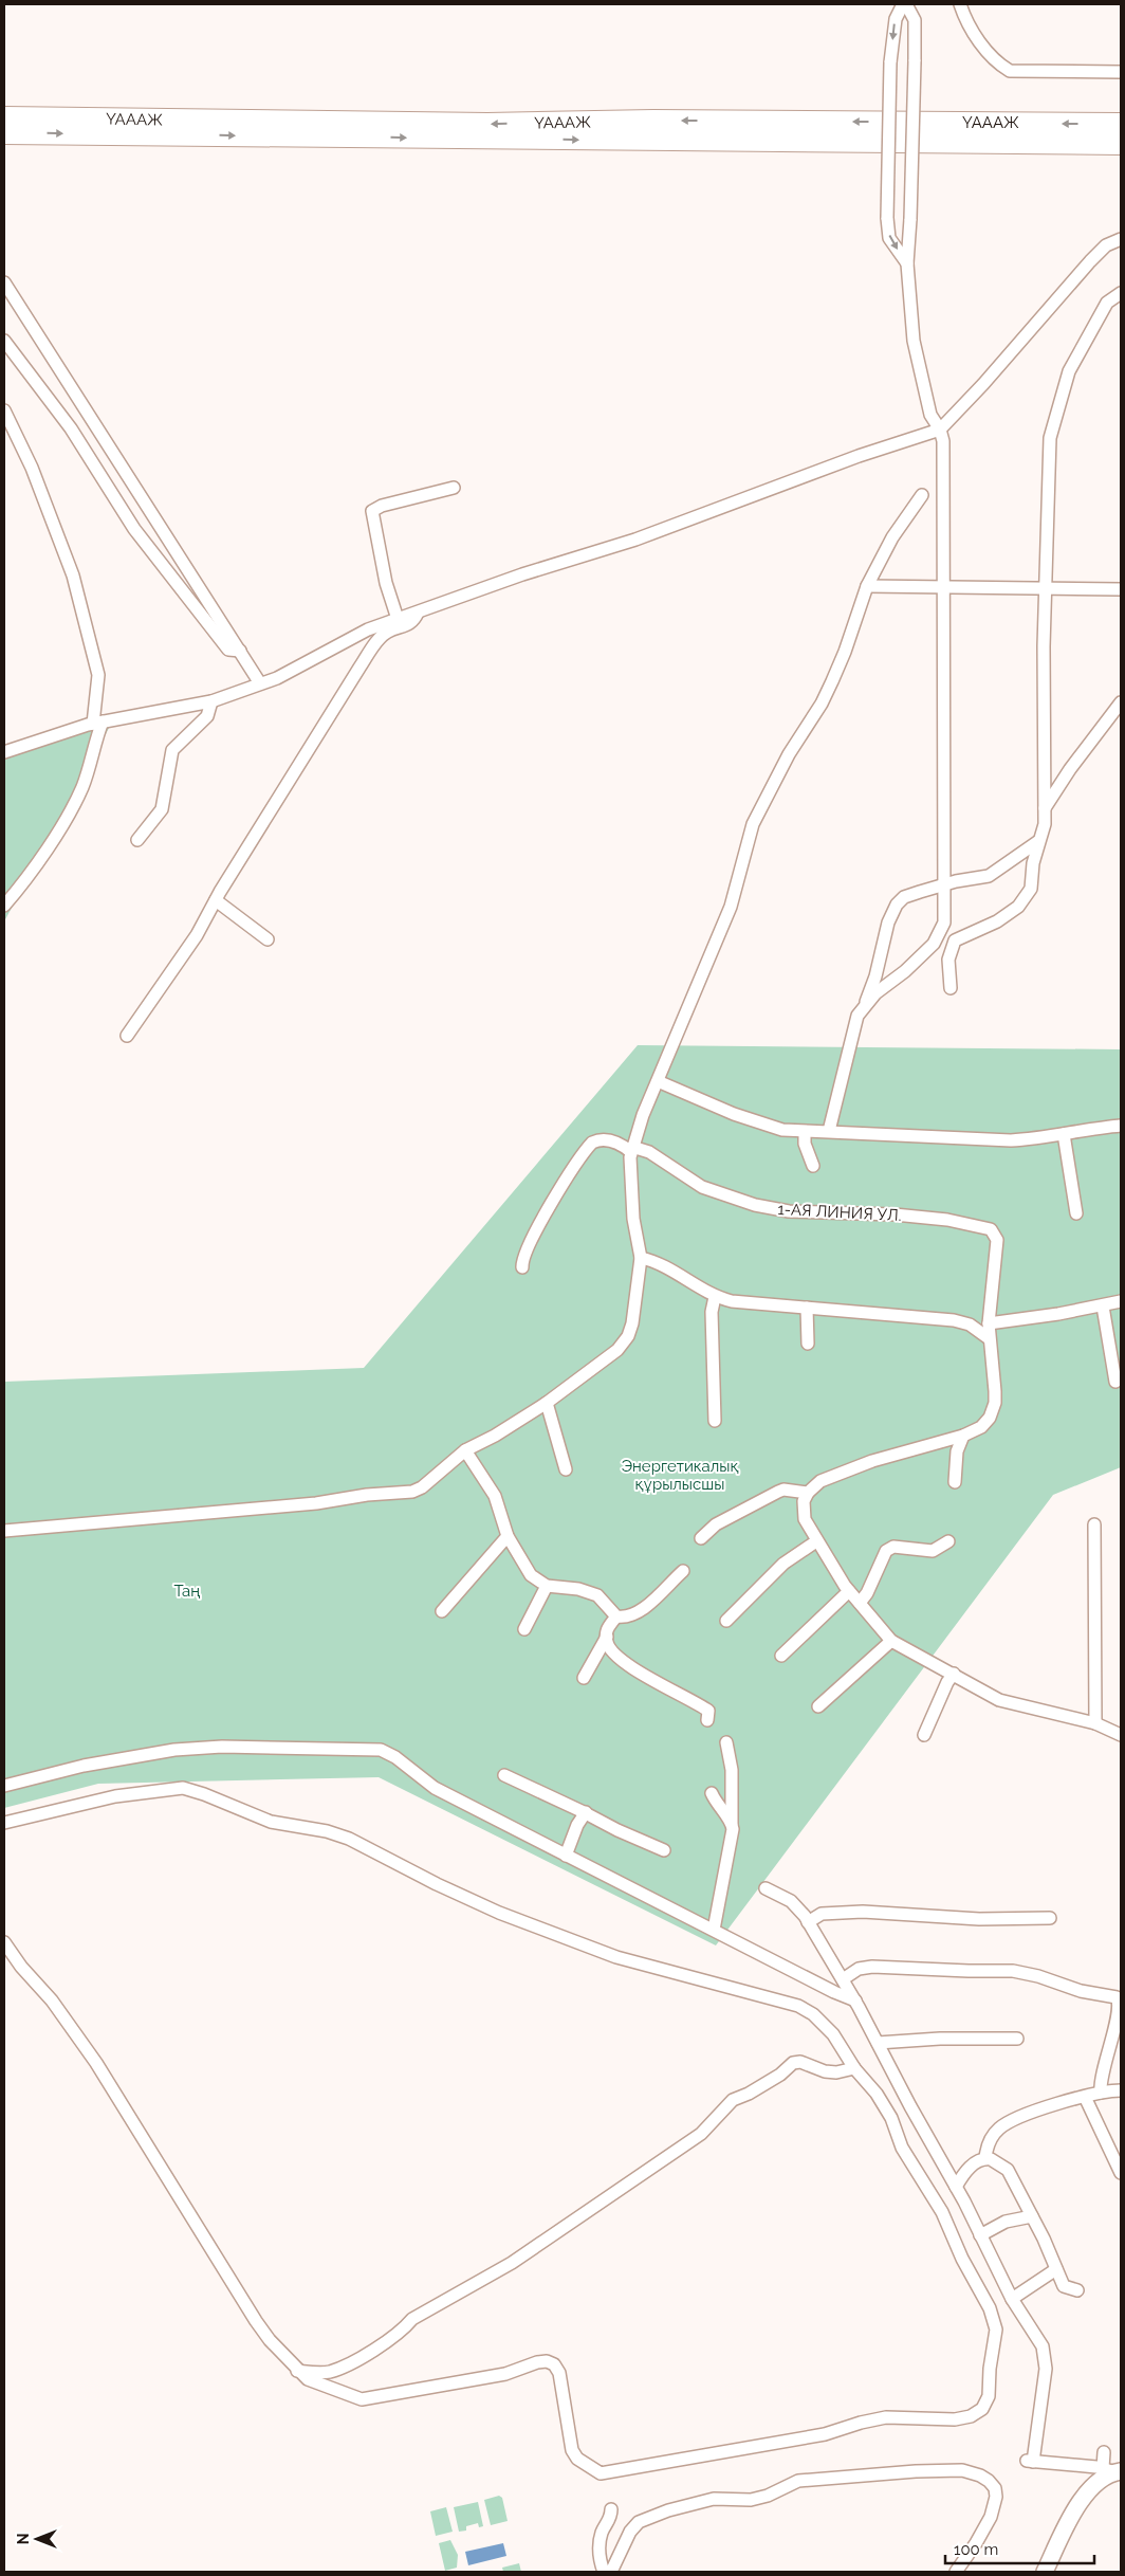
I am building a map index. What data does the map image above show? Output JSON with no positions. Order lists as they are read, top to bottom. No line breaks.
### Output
{"streets":{"highway":["ҮАААЖ"],"street":["1-АЯ ЛИНИЯ УЛ."]},"parks":["Энергетикалық құрылысшы","Таң"],"scale_bar":"100 m","north":"left"}
